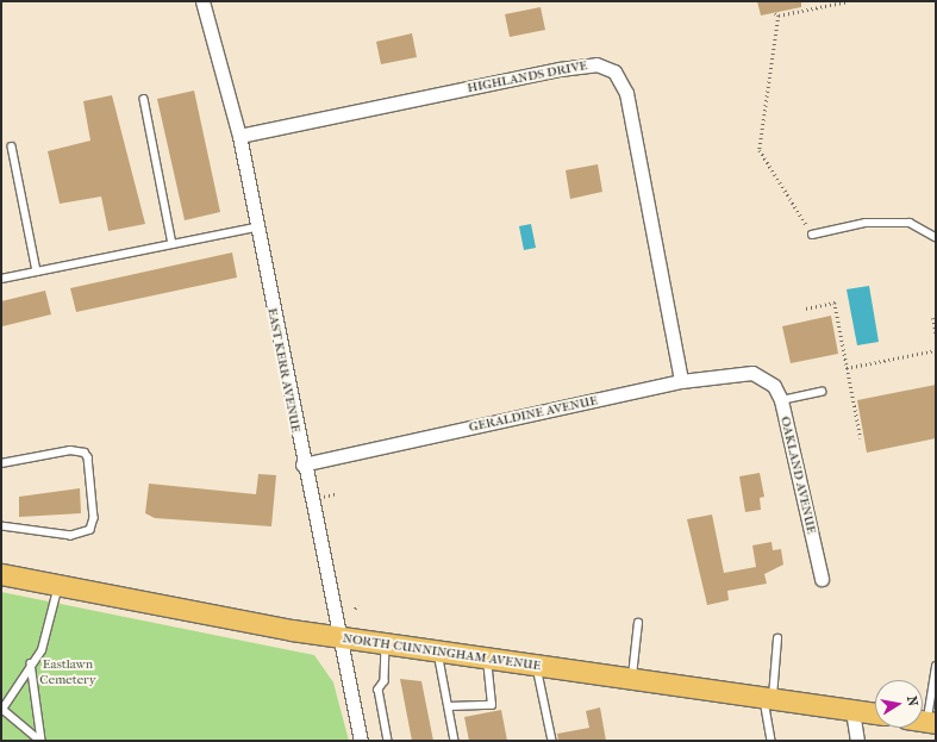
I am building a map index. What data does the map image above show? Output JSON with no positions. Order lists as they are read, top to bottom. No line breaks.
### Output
{"streets":{"main road":["NORTH CUNNINGHAM AVENUE"],"street":["HIGHLANDS DRIVE","EAST KERR AVENUE","GERALDINE AVENUE","OAKLAND AVENUE"]},"crossings":[["HIGHLANDS DRIVE","EAST KERR AVENUE"],["HIGHLANDS DRIVE","GERALDINE AVENUE"],["EAST KERR AVENUE","GERALDINE AVENUE"],["EAST KERR AVENUE","NORTH CUNNINGHAM AVENUE"],["GERALDINE AVENUE","OAKLAND AVENUE"]],"parks":["Eastlawn Cemetery"],"north":"right"}
